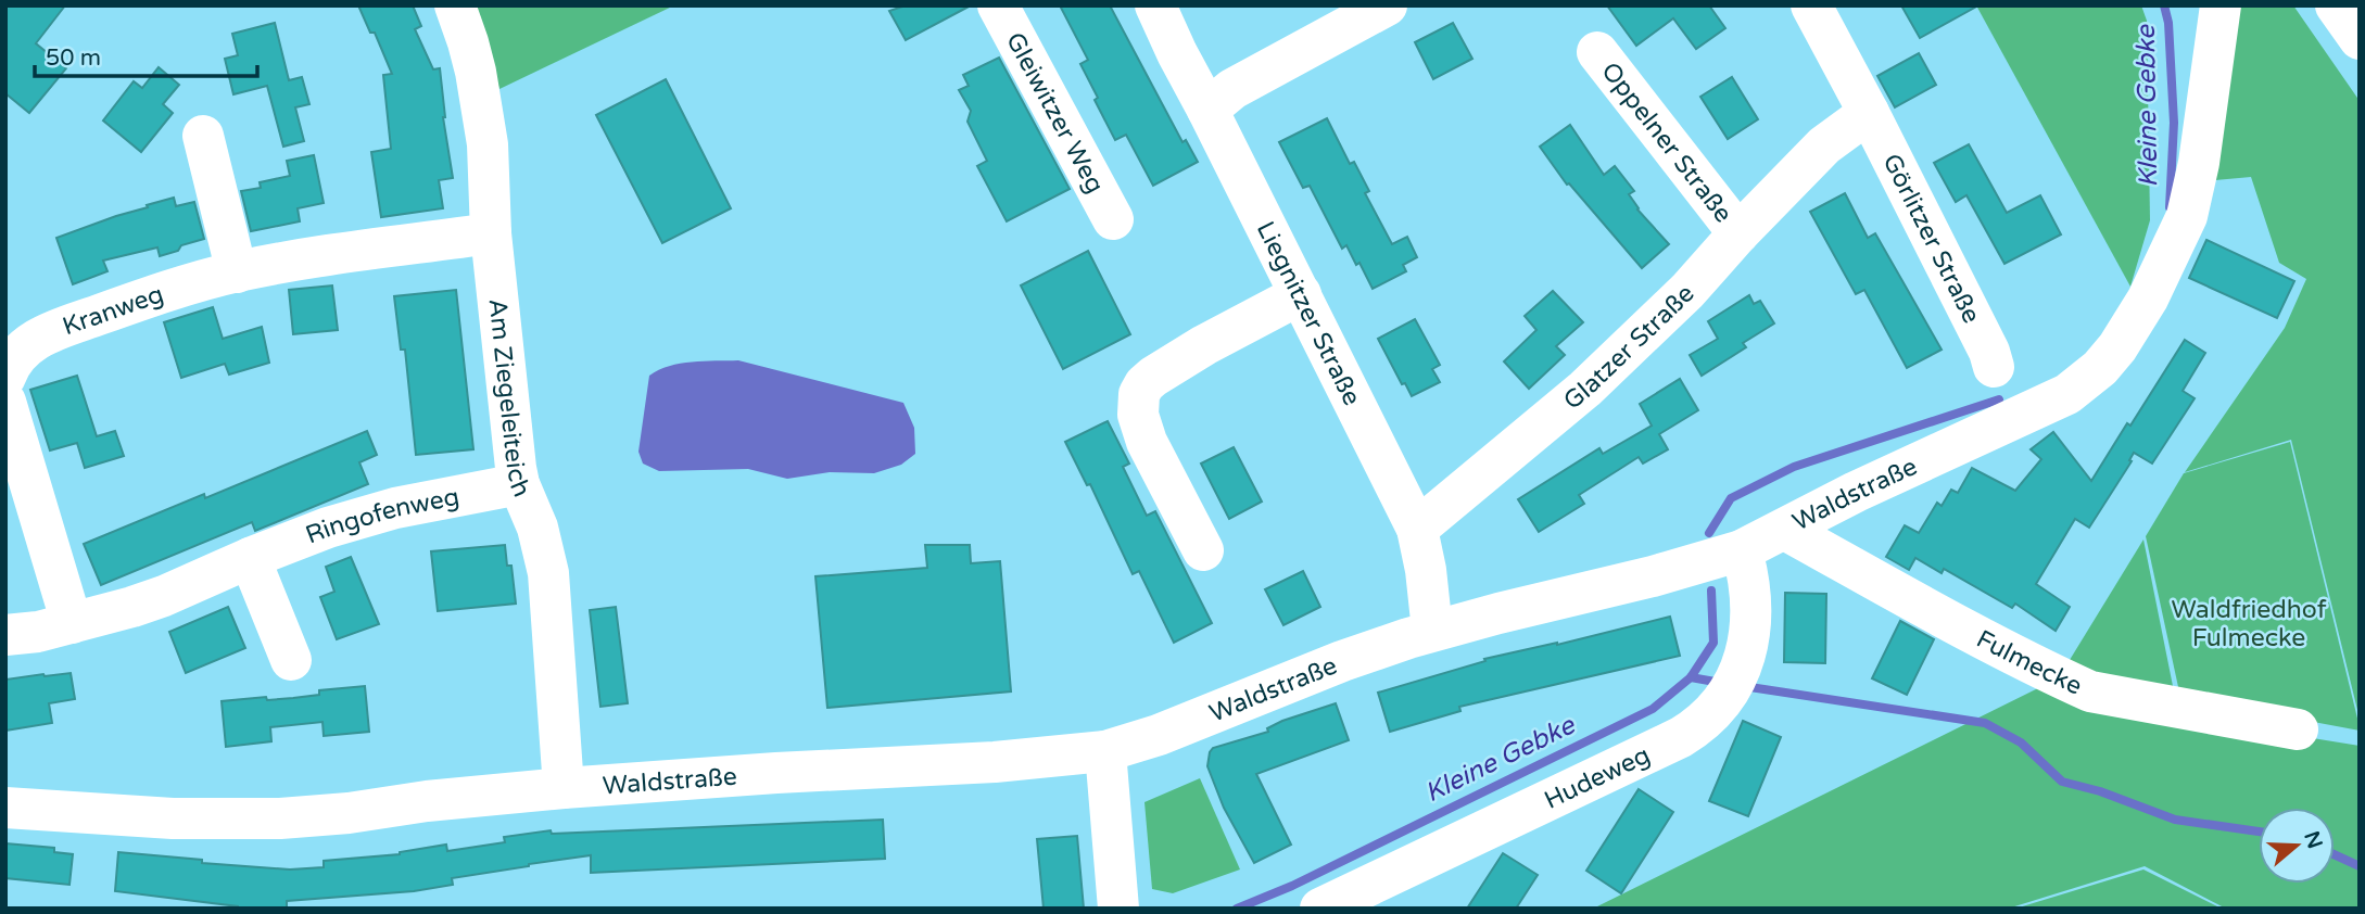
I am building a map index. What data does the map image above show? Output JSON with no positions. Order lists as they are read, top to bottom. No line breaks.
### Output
{"streets":{"main road":["Gleiwitzer Weg","Oppelner Straße","Görlitzer Straße","Kranweg","Liegnitzer Straße","Glatzer Straße","Am Ziegeleiteich","Waldstraße","Ringofenweg","Fulmecke","Hudeweg"]},"crossings":[["Oppelner Straße","Glatzer Straße"],["Görlitzer Straße","Glatzer Straße"],["Kranweg","Am Ziegeleiteich"],["Liegnitzer Straße","Glatzer Straße"],["Liegnitzer Straße","Waldstraße"],["Am Ziegeleiteich","Waldstraße"],["Am Ziegeleiteich","Ringofenweg"],["Waldstraße","Fulmecke"],["Waldstraße","Hudeweg"]],"water":["Kleine Gebke"],"parks":["Waldfriedhof Fulmecke"],"scale_bar":"50 m","north":"right"}
